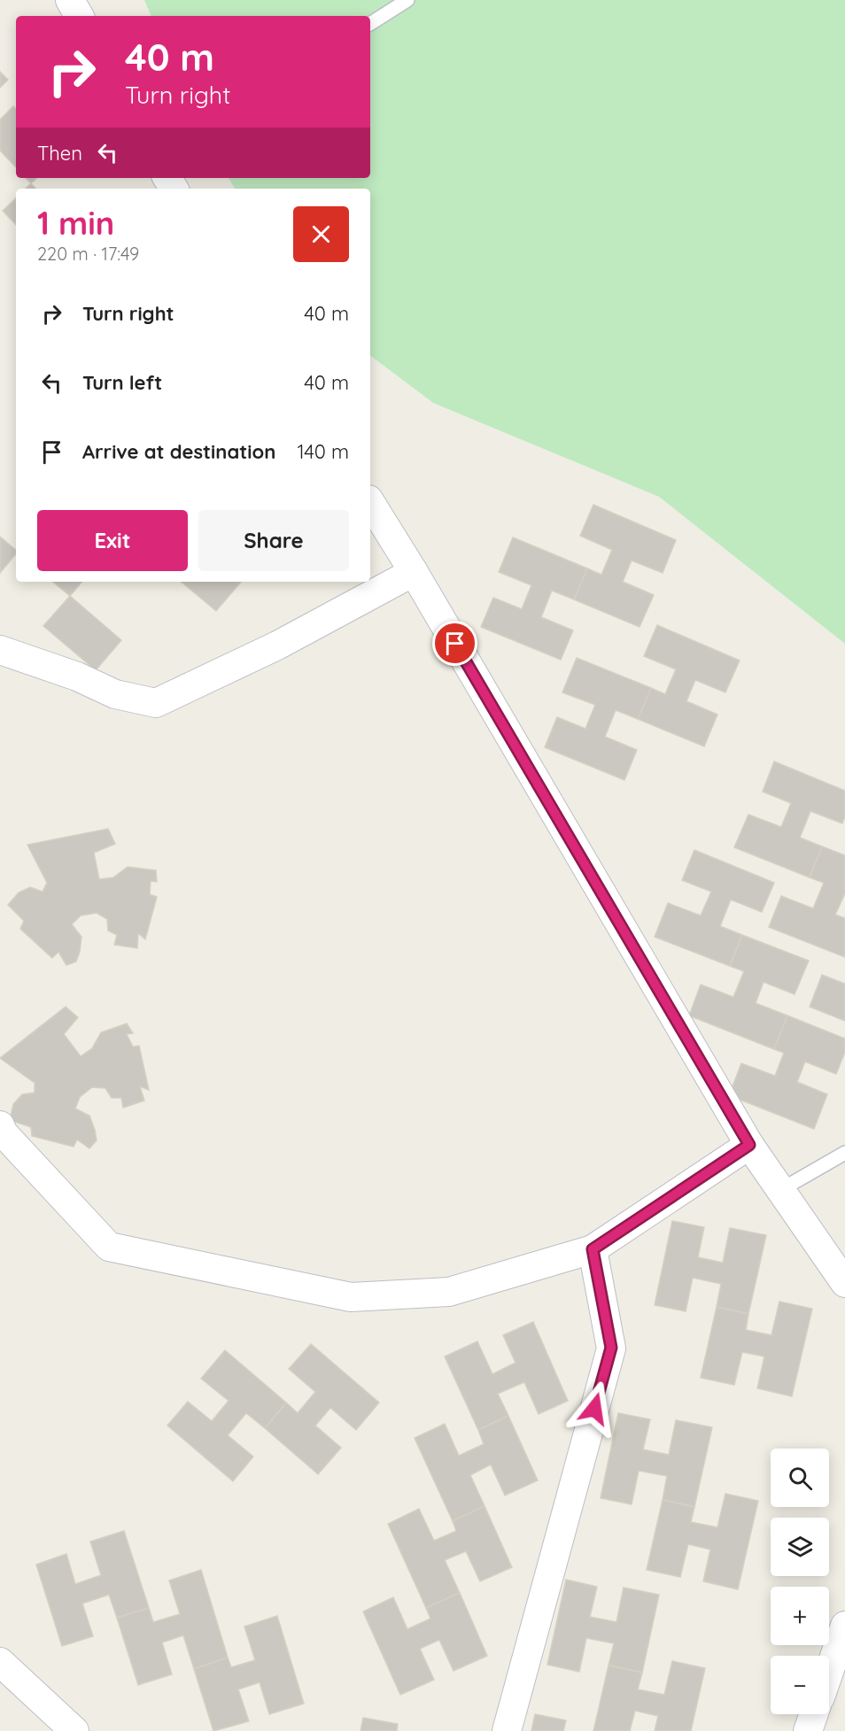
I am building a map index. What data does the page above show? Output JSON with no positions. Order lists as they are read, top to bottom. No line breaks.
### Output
{"page":{"turn":["40 m","Turn right"],"then":"Then","heading":["1 min","220 m · 17:49"],"list":[{"name":"Turn right","value":"40 m"},{"name":"Turn left","value":"40 m"},{"name":"Arrive at destination","value":"140 m"}],"buttons":["Exit","Share"],"map_buttons":["+","−"]}}
